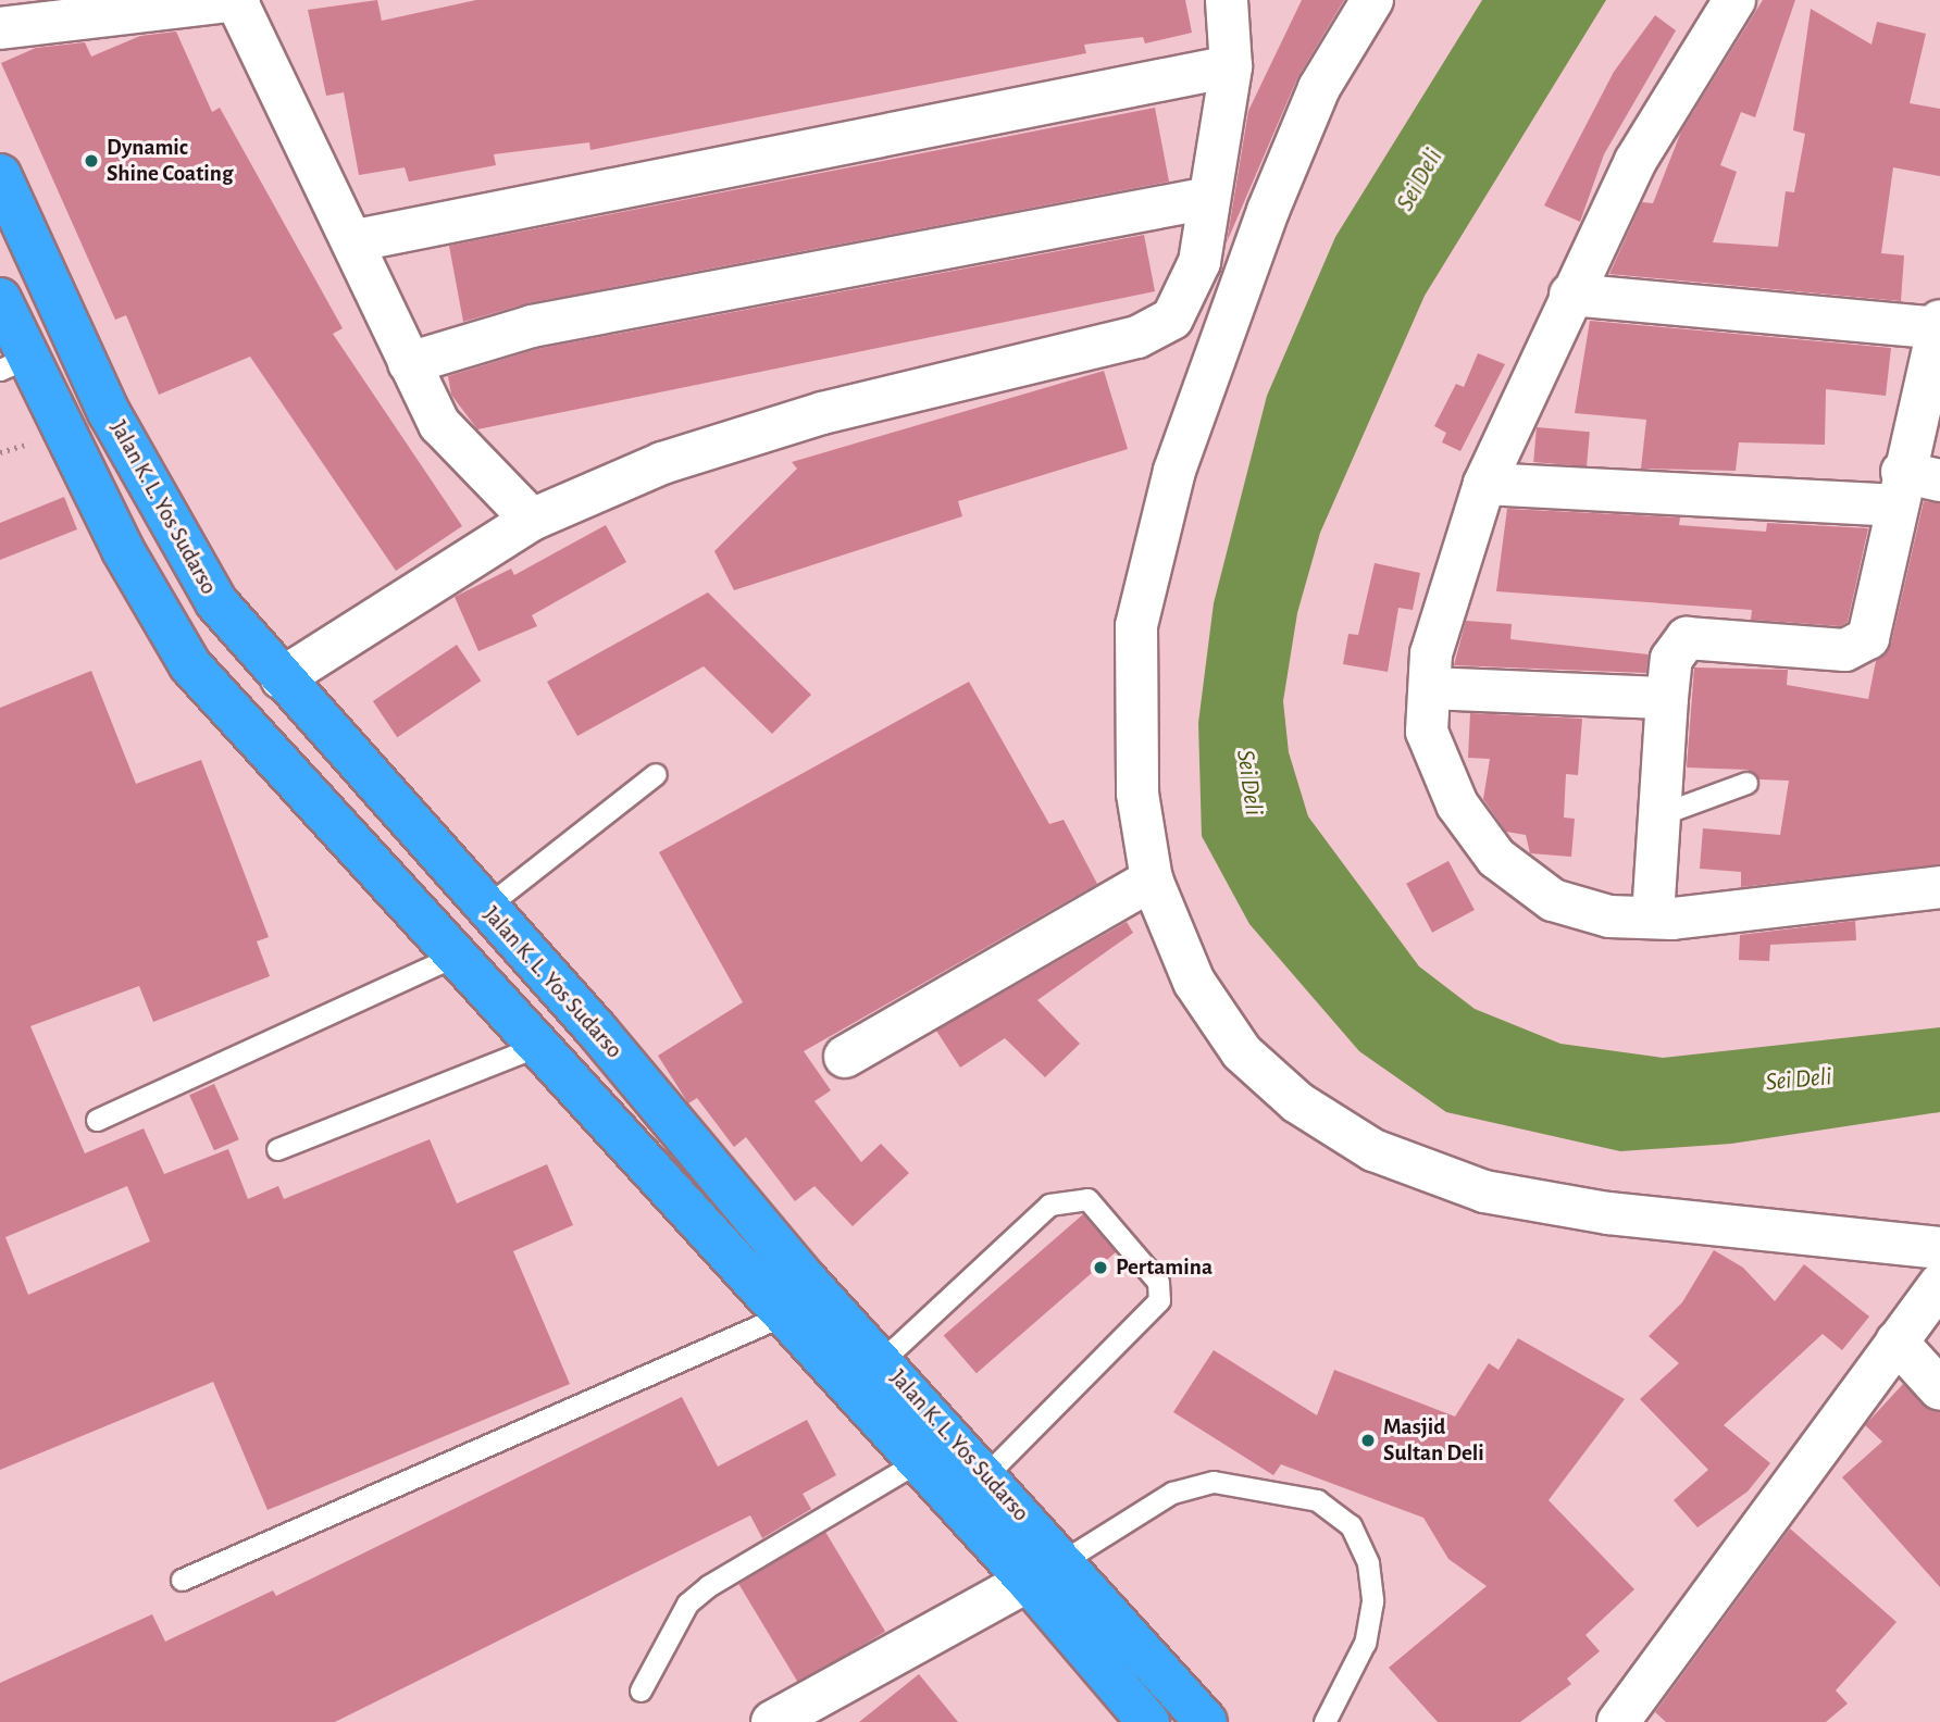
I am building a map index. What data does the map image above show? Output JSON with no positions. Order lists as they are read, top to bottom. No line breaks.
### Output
{"streets":{"highway":["Jalan K. L. Yos Sudarso"]},"water":["Sei Deli"],"places":["Dynamic Shine Coating","Pertamina","Masjid Sultan Deli"]}
